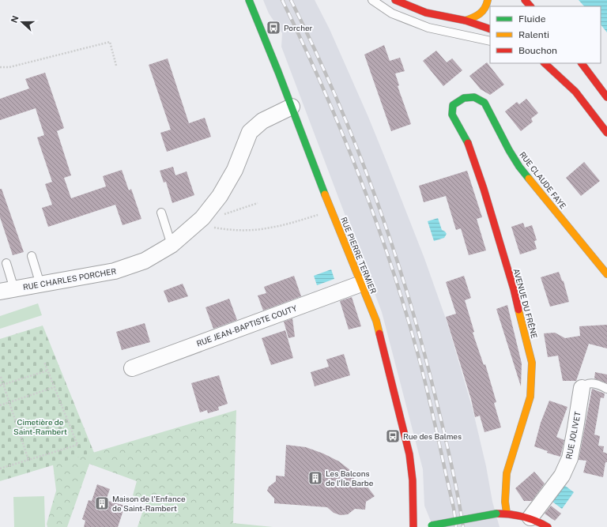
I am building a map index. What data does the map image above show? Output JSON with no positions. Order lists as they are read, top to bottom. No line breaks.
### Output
{"streets":{"street":["RUE CLAUDE FAYE","RUE PIERRE TERMIER","RUE CHARLES PORCHER","AVENUE DU FRÊNE","RUE JEAN-BAPTISTE COUTY","RUE JOLIVET"]},"crossings":[["RUE CLAUDE FAYE","AVENUE DU FRÊNE"],["RUE PIERRE TERMIER","RUE CHARLES PORCHER"],["RUE PIERRE TERMIER","RUE JEAN-BAPTISTE COUTY"]],"parks":["Cimetière de Saint-Rambert"],"places":{"bus stop":["Porcher","Rue des Balmes"],"building":["Les Balcons de l'Île Barbe","Maison de l'Enfance de Saint-Rambert"]},"legend":["Fluide","Ralenti","Bouchon"],"north":"left"}
